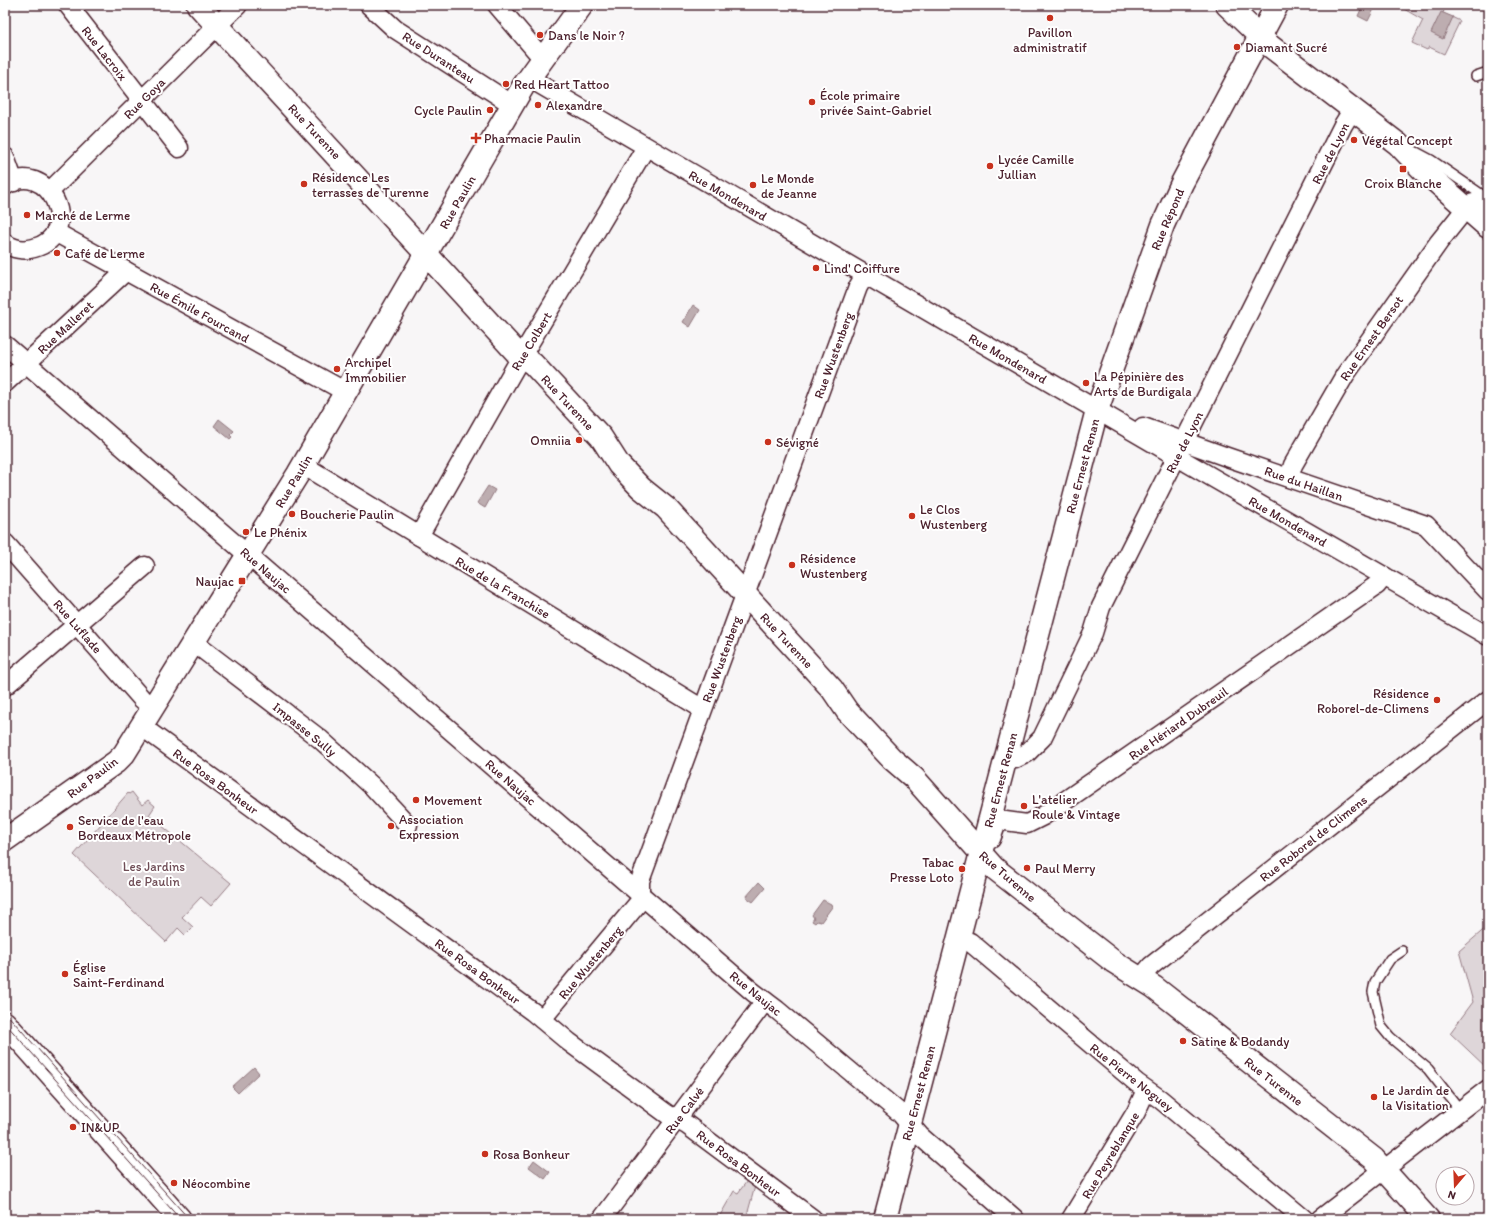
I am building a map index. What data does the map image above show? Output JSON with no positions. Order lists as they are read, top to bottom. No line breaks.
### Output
{"streets":{"street":["Rue Lacroix","Rue Duranteau","Rue Goya","Rue Turenne","Rue de Lyon","Rue Mondenard","Rue Paulin","Rue Répond","Rue Émile Fourcand","Rue Malleret","Rue Ernest Bersot","Rue Colbert","Rue Wustenberg","Rue Ernest Renan","Rue du Haillan","Rue Naujac","Rue de la Franchise","Rue Luflade","Rue Hériard Dubreuil","Impasse Sully","Rue Rosa Bonheur","Rue Roborel de Climens","Rue Pierre Noguey","Rue Calvé","Rue Peyreblanque"]},"crossings":[["Rue Lacroix","Rue Goya"],["Rue Duranteau","Rue Paulin"],["Rue Goya","Rue Turenne"],["Rue Turenne","Rue Paulin"],["Rue Turenne","Rue Colbert"],["Rue Turenne","Rue Wustenberg"],["Rue Turenne","Rue Ernest Renan"],["Rue Turenne","Rue Roborel de Climens"],["Rue de Lyon","Rue Mondenard"],["Rue de Lyon","Rue Ernest Renan"],["Rue de Lyon","Rue du Haillan"],["Rue Mondenard","Rue Paulin"],["Rue Mondenard","Rue Répond"],["Rue Mondenard","Rue Colbert"],["Rue Mondenard","Rue Wustenberg"],["Rue Mondenard","Rue Ernest Renan"],["Rue Mondenard","Rue du Haillan"],["Rue Mondenard","Rue Hériard Dubreuil"],["Rue Paulin","Rue Émile Fourcand"],["Rue Paulin","Rue Naujac"],["Rue Paulin","Rue de la Franchise"],["Rue Paulin","Rue Luflade"],["Rue Paulin","Impasse Sully"],["Rue Paulin","Rue Rosa Bonheur"],["Rue Répond","Rue Ernest Renan"],["Rue Émile Fourcand","Rue Malleret"],["Rue Malleret","Rue Naujac"],["Rue Ernest Bersot","Rue du Haillan"],["Rue Colbert","Rue de la Franchise"],["Rue Wustenberg","Rue Naujac"],["Rue Wustenberg","Rue de la Franchise"],["Rue Wustenberg","Rue Rosa Bonheur"],["Rue Ernest Renan","Rue Naujac"],["Rue Ernest Renan","Rue Hériard Dubreuil"],["Rue Ernest Renan","Rue Pierre Noguey"],["Rue Naujac","Rue Calvé"],["Rue Rosa Bonheur","Rue Calvé"],["Rue Pierre Noguey","Rue Peyreblanque"]],"parks":["Les Jardins de Paulin"],"places":{"other":["Pavillon administratif","Dans le Noir ?","Diamant Sucré","Red Heart Tattoo","École primaire privée Saint-Gabriel","Alexandre","Cycle Paulin","Végétal Concept","Lycée Camille Jullian","Résidence Les terrasses de Turenne","Le Monde de Jeanne","Marché de Lerme","Café de Lerme","Lind' Coiffure","Archipel Immobilier","La Pépinière des Arts de Burdigala","Omniia","Sévigné","Boucherie Paulin","Le Clos Wustenberg","Le Phénix","Résidence Wustenberg","Résidence Roborel-de-Climens","Movement","L'atelier Roule & Vintage","Association Expression","Service de l'eau Bordeaux Métropole","Paul Merry","Tabac Presse Loto","Église Saint-Ferdinand","Satine & Bodandy","Le Jardin de la Visitation","IN&UP","Rosa Bonheur","Néocombine"],"health":["Pharmacie Paulin"],"transit":["Croix Blanche","Naujac"]},"north":"bottom"}
